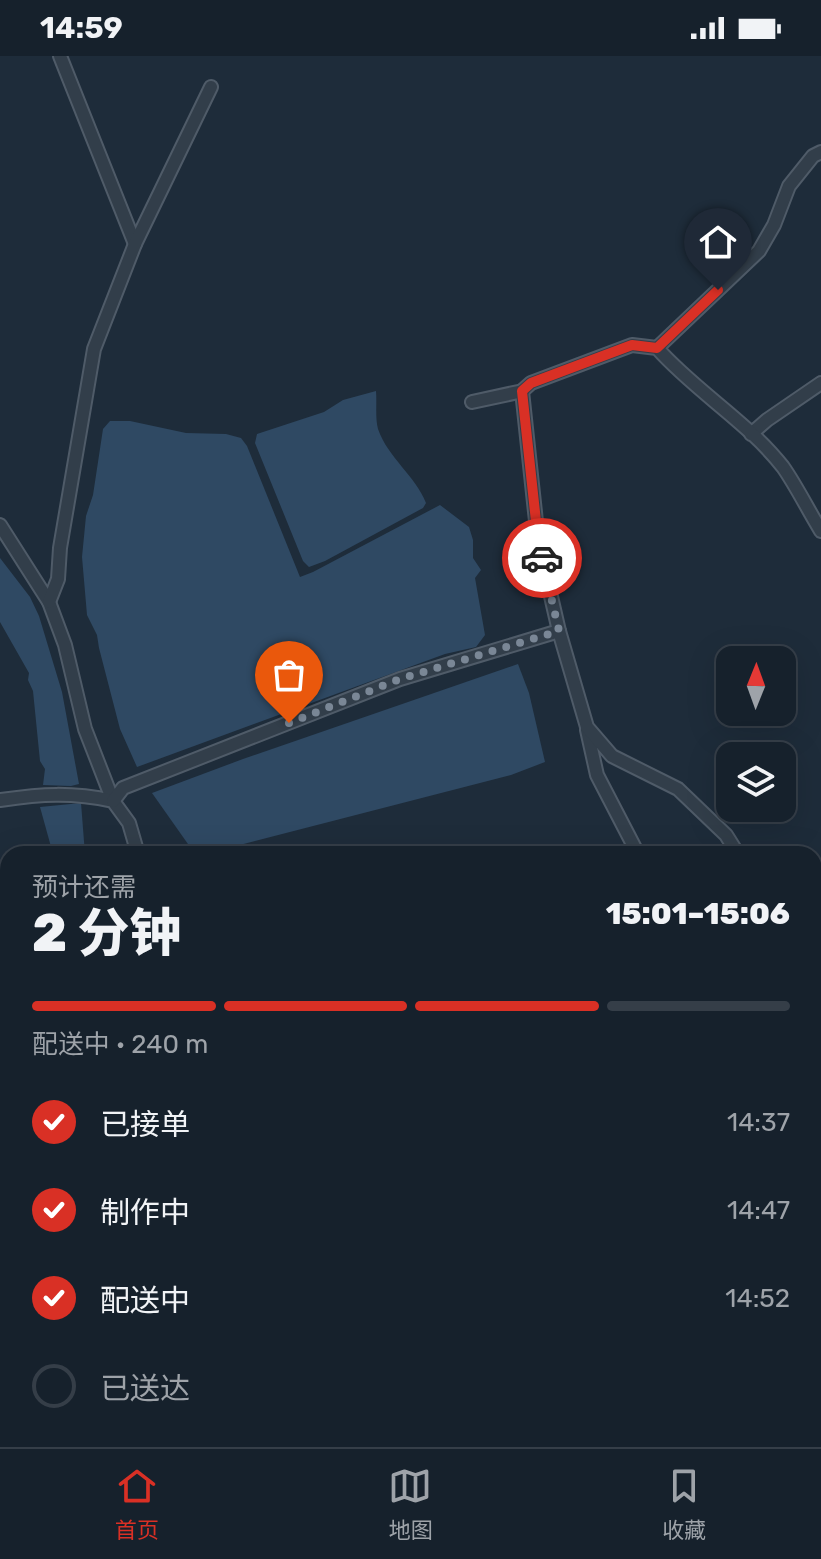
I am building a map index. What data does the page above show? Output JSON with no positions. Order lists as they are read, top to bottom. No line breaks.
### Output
{"north":"top","page":{"status":"14:59","heading":["2 分钟","预计还需","15:01–15:06"],"bar":"配送中 · 240 m","list":[["已接单","14:37"],["制作中","14:47"],["配送中","14:52"],"已送达"],"tabs":["首页","地图","收藏"]}}
